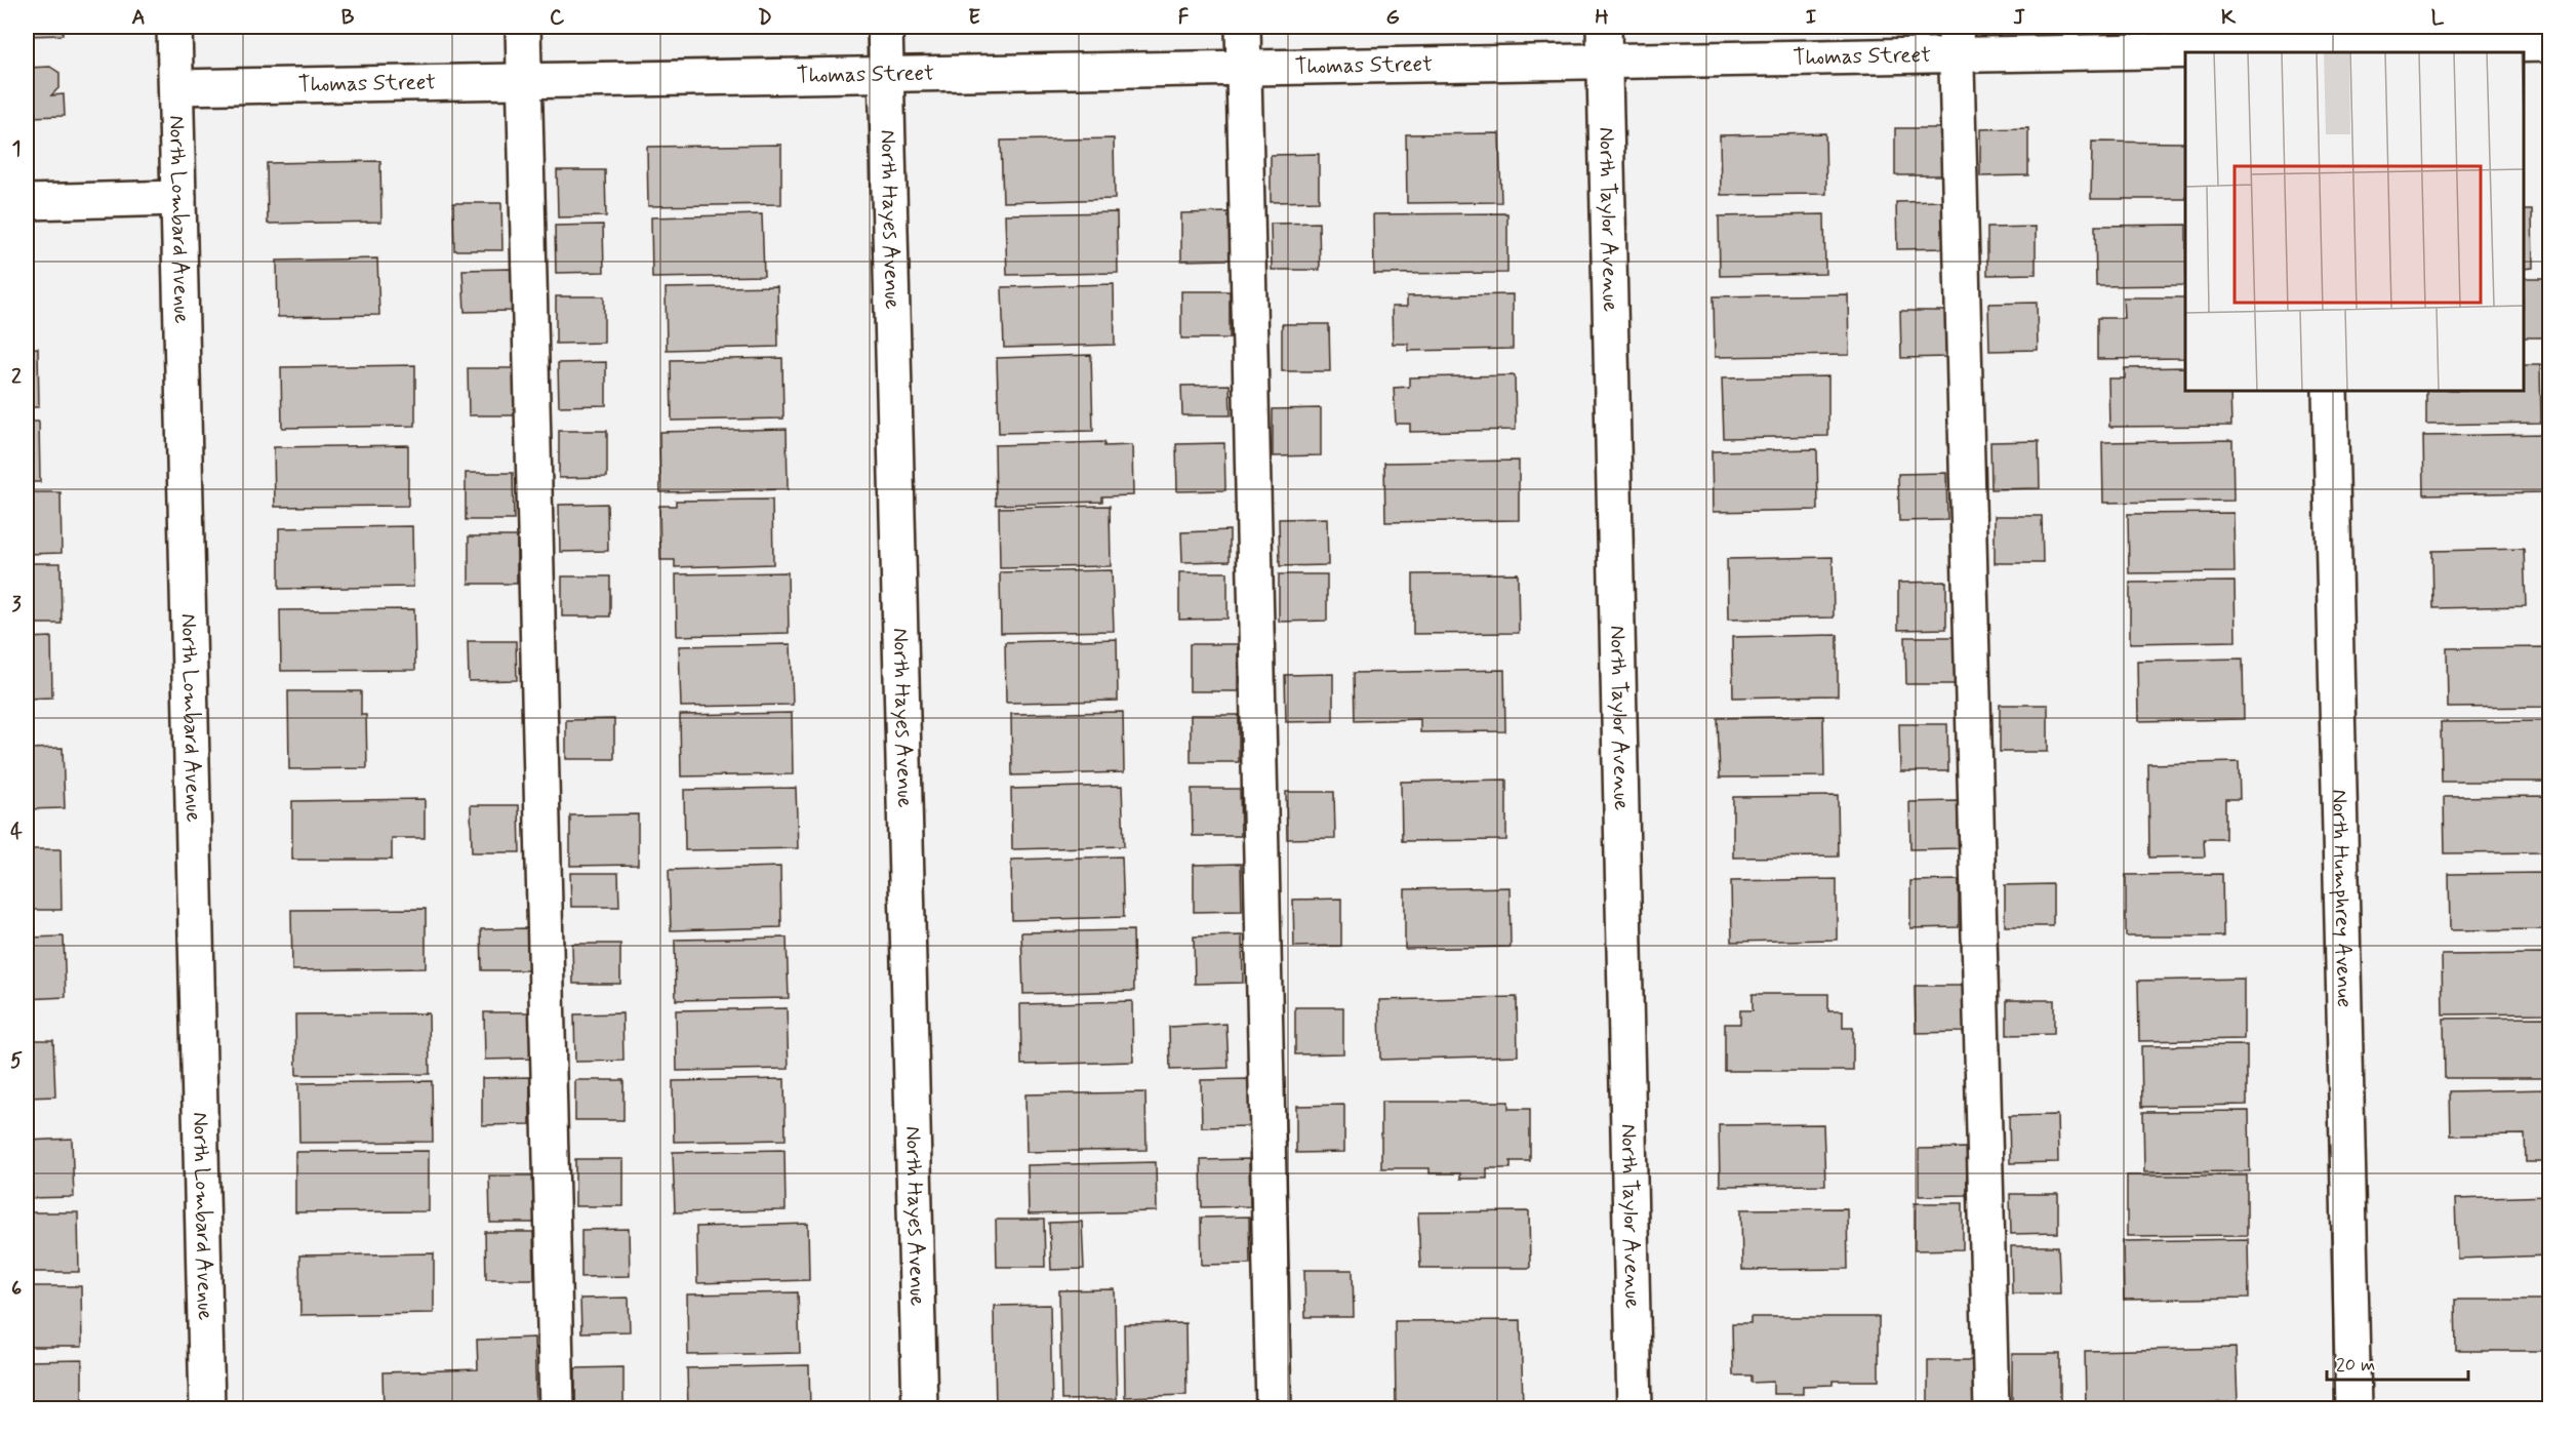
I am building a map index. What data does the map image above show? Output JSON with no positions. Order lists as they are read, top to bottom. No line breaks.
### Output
{"streets":{"street":["Thomas Street","North Lombard Avenue","North Hayes Avenue","North Taylor Avenue","North Humphrey Avenue"]},"crossings":[["Thomas Street","North Lombard Avenue"],["Thomas Street","North Hayes Avenue"],["Thomas Street","North Taylor Avenue"]],"scale_bar":"20 m","grid":{"columns":["A","B","C","D","E","F","G","H","I","J","K","L"],"rows":["1","2","3","4","5","6"]}}
